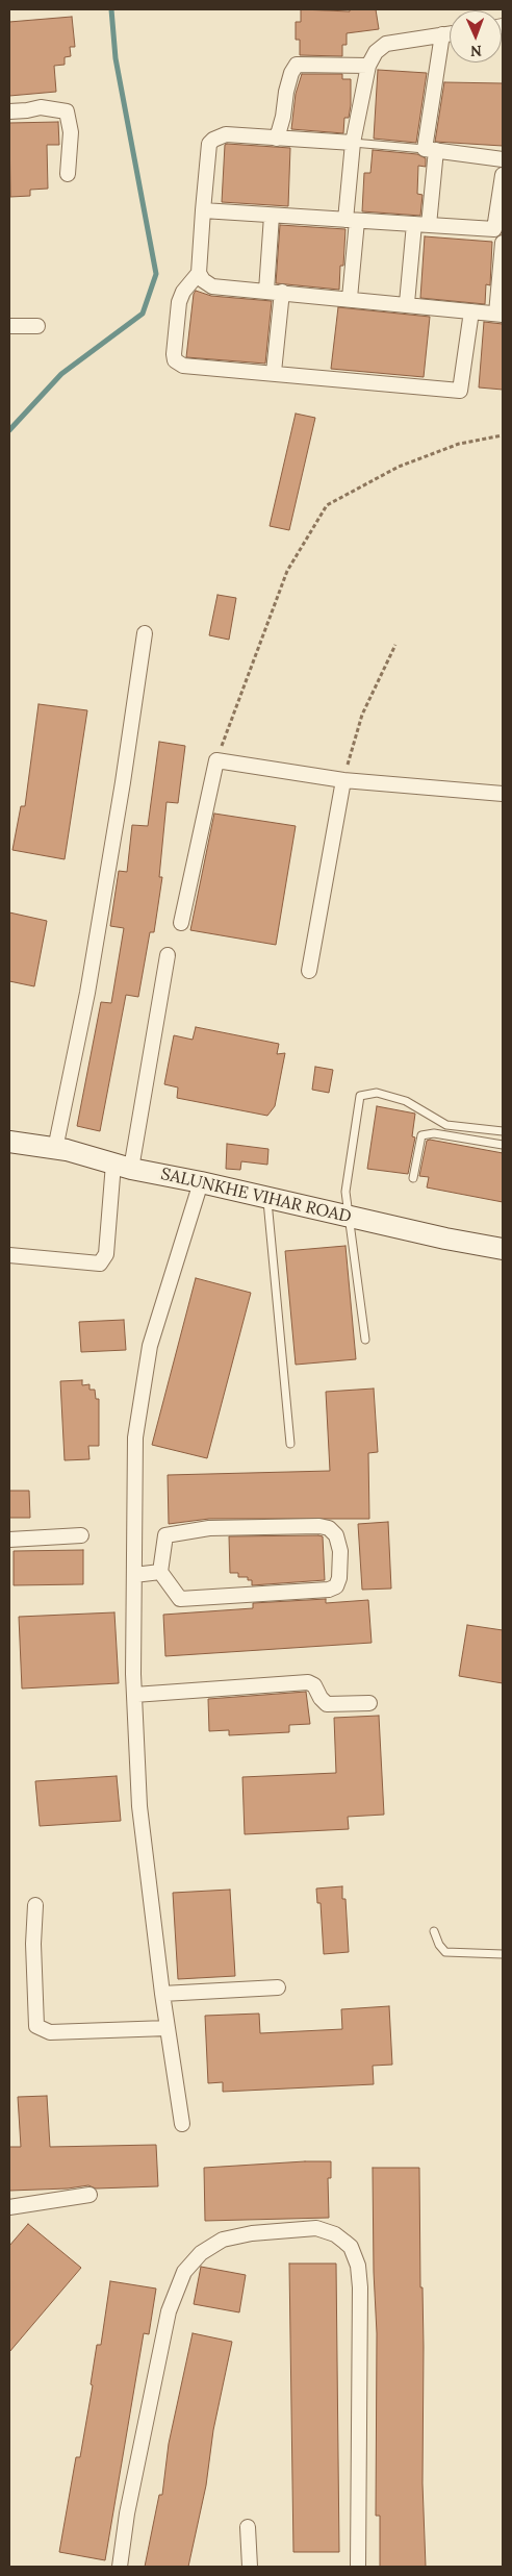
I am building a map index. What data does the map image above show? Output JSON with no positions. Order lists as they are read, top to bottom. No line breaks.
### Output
{"streets":{"street":["SALUNKHE VIHAR ROAD"]},"north":"bottom"}
